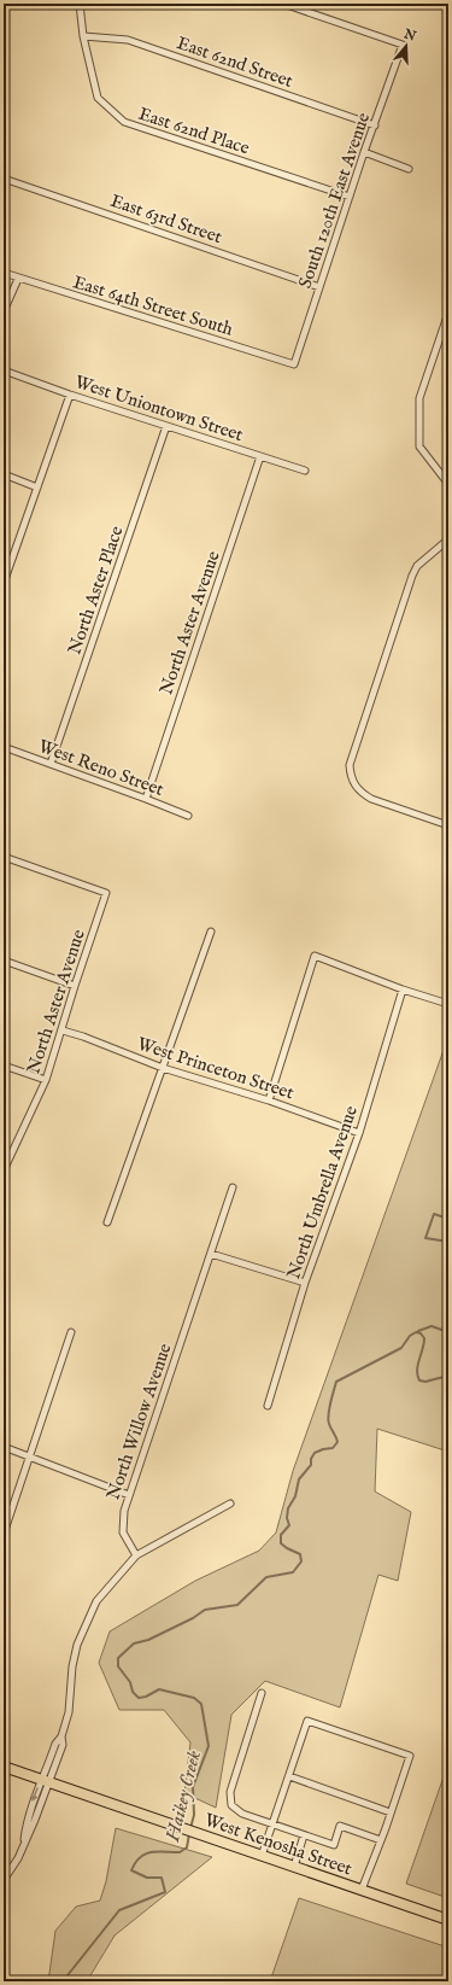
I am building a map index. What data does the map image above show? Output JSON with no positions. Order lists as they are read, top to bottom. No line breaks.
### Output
{"streets":{"main road":["West Kenosha Street"],"street":["East 62nd Street","East 62nd Place","South 120th East Avenue","East 63rd Street","East 64th Street South","West Uniontown Street","North Aster Place","North Aster Avenue","West Reno Street","West Princeton Street","North Umbrella Avenue","North Willow Avenue"]},"crossings":[["East 62nd Street","East 62nd Place"],["East 62nd Street","South 120th East Avenue"],["East 62nd Place","South 120th East Avenue"],["South 120th East Avenue","East 63rd Street"],["South 120th East Avenue","East 64th Street South"],["West Uniontown Street","North Aster Place"],["West Uniontown Street","North Aster Avenue"],["North Aster Place","West Reno Street"],["North Aster Avenue","West Reno Street"],["North Aster Avenue","West Princeton Street"],["West Princeton Street","North Umbrella Avenue"]],"water":["Haikey Creek"],"north":"top"}
